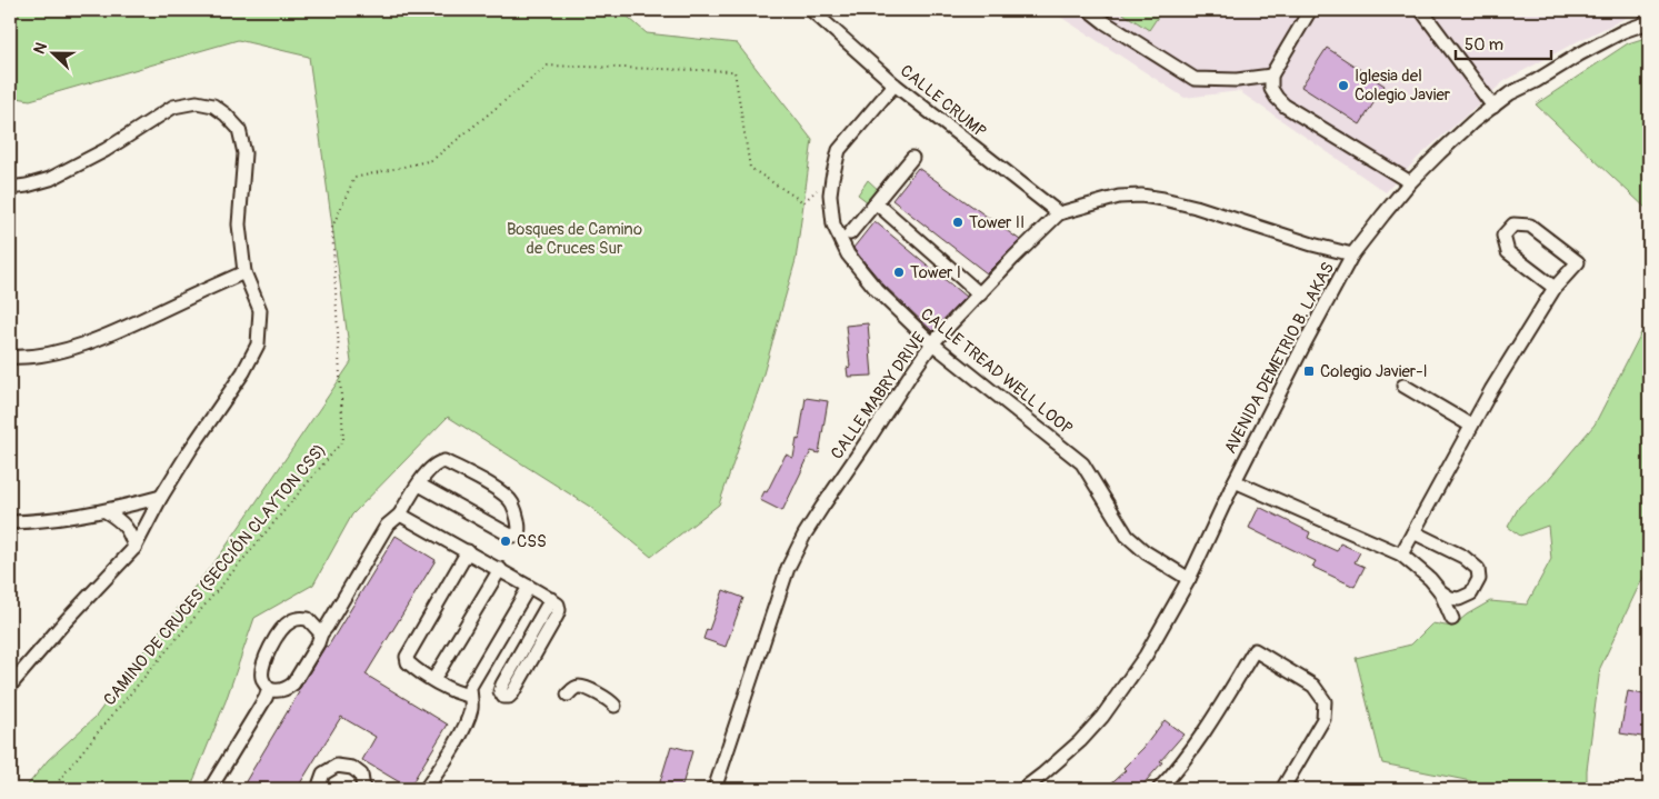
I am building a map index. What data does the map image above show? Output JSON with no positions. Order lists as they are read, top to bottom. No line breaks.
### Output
{"streets":{"street":["CALLE CRUMP","AVENIDA DEMETRIO B. LAKAS","CALLE TREAD WELL LOOP","CALLE MABRY DRIVE"],"path":["CAMINO DE CRUCES (SECCIÓN CLAYTON CSS)"]},"crossings":[["CALLE CRUMP","CALLE TREAD WELL LOOP"],["CALLE CRUMP","CALLE MABRY DRIVE"],["AVENIDA DEMETRIO B. LAKAS","CALLE TREAD WELL LOOP"],["AVENIDA DEMETRIO B. LAKAS","CALLE MABRY DRIVE"],["CALLE TREAD WELL LOOP","CALLE MABRY DRIVE"],["CALLE TREAD WELL LOOP","CAMINO DE CRUCES (SECCIÓN CLAYTON CSS)"]],"parks":["Bosques de Camino de Cruces Sur"],"places":{"other":["Iglesia del Colegio Javier","Tower II","Tower I","CSS"],"transit":["Colegio Javier-I"]},"scale_bar":"50 m","north":"left"}
